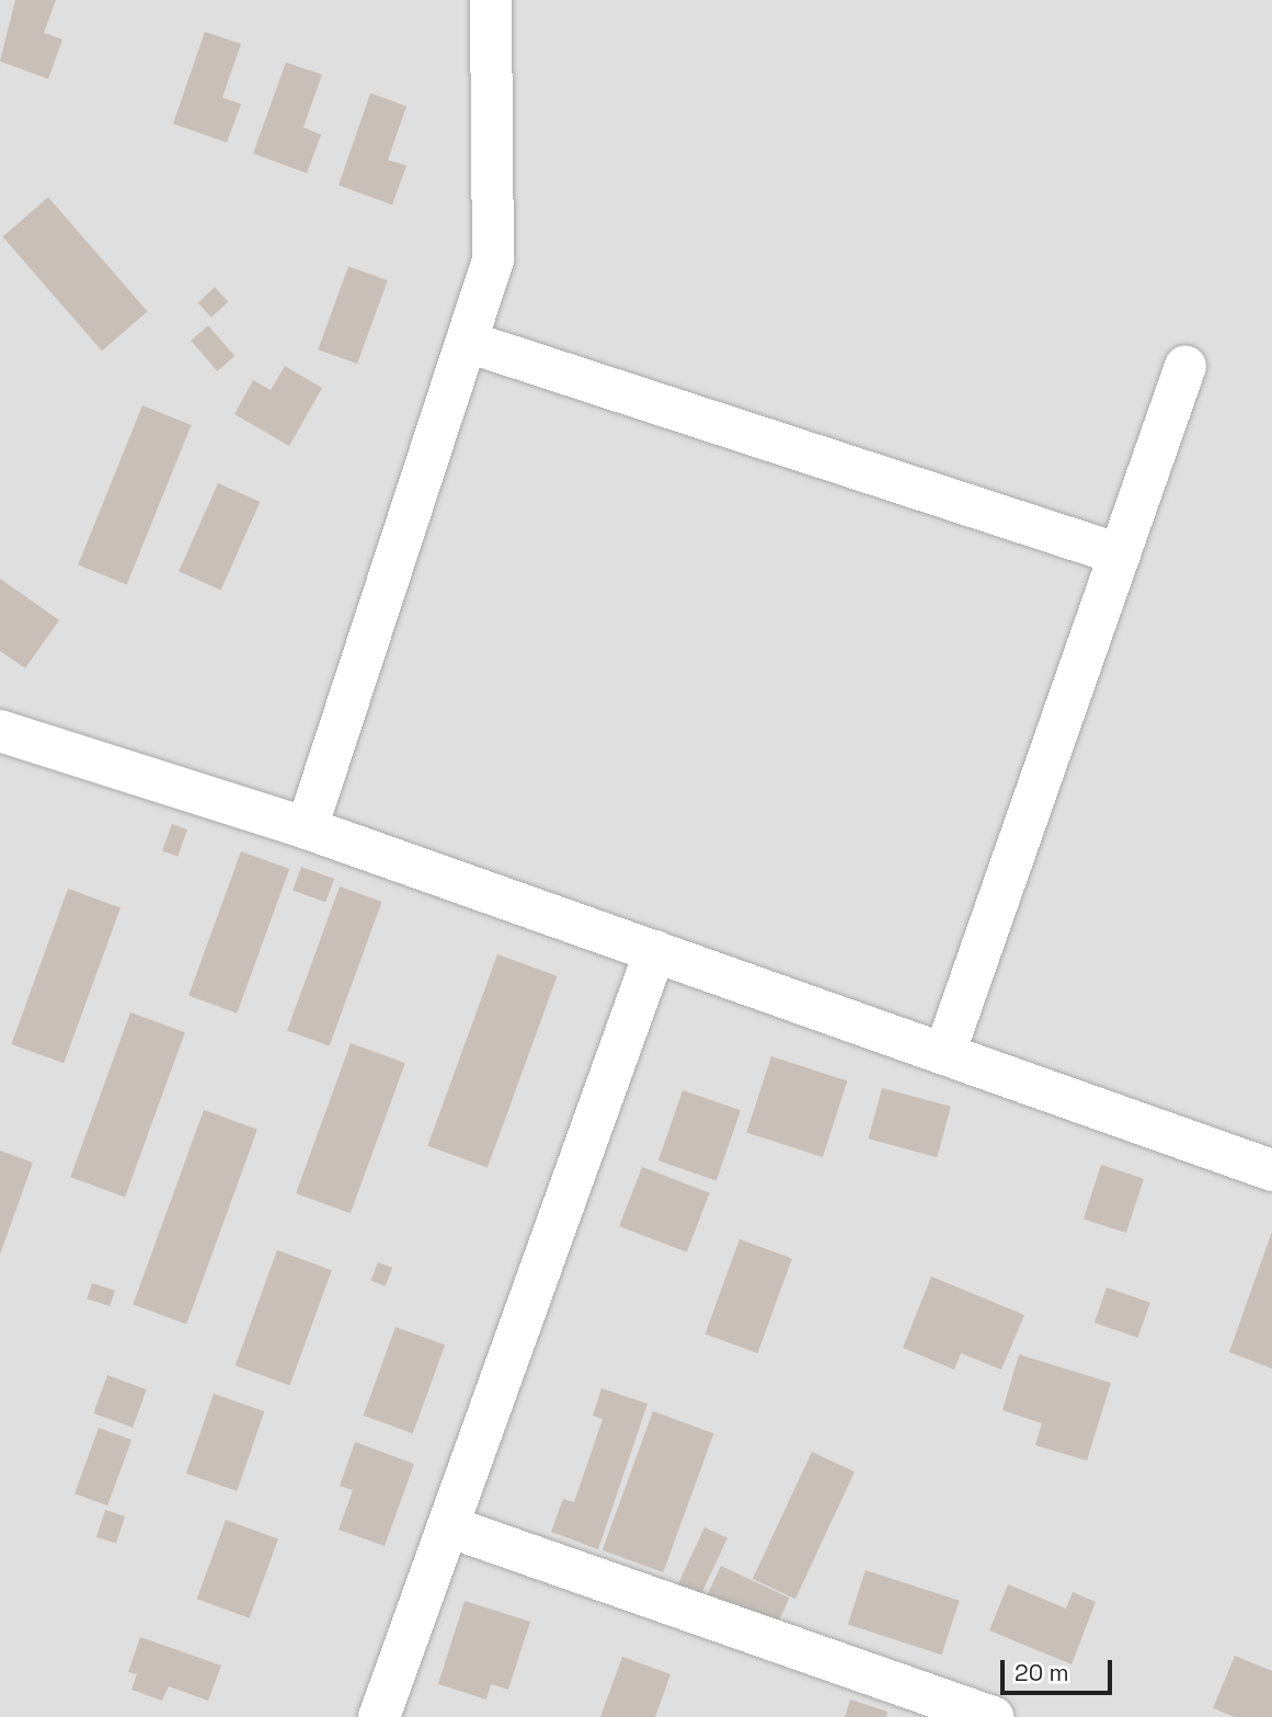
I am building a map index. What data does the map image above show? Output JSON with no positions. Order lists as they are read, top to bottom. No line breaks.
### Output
{"scale_bar":"20 m"}
